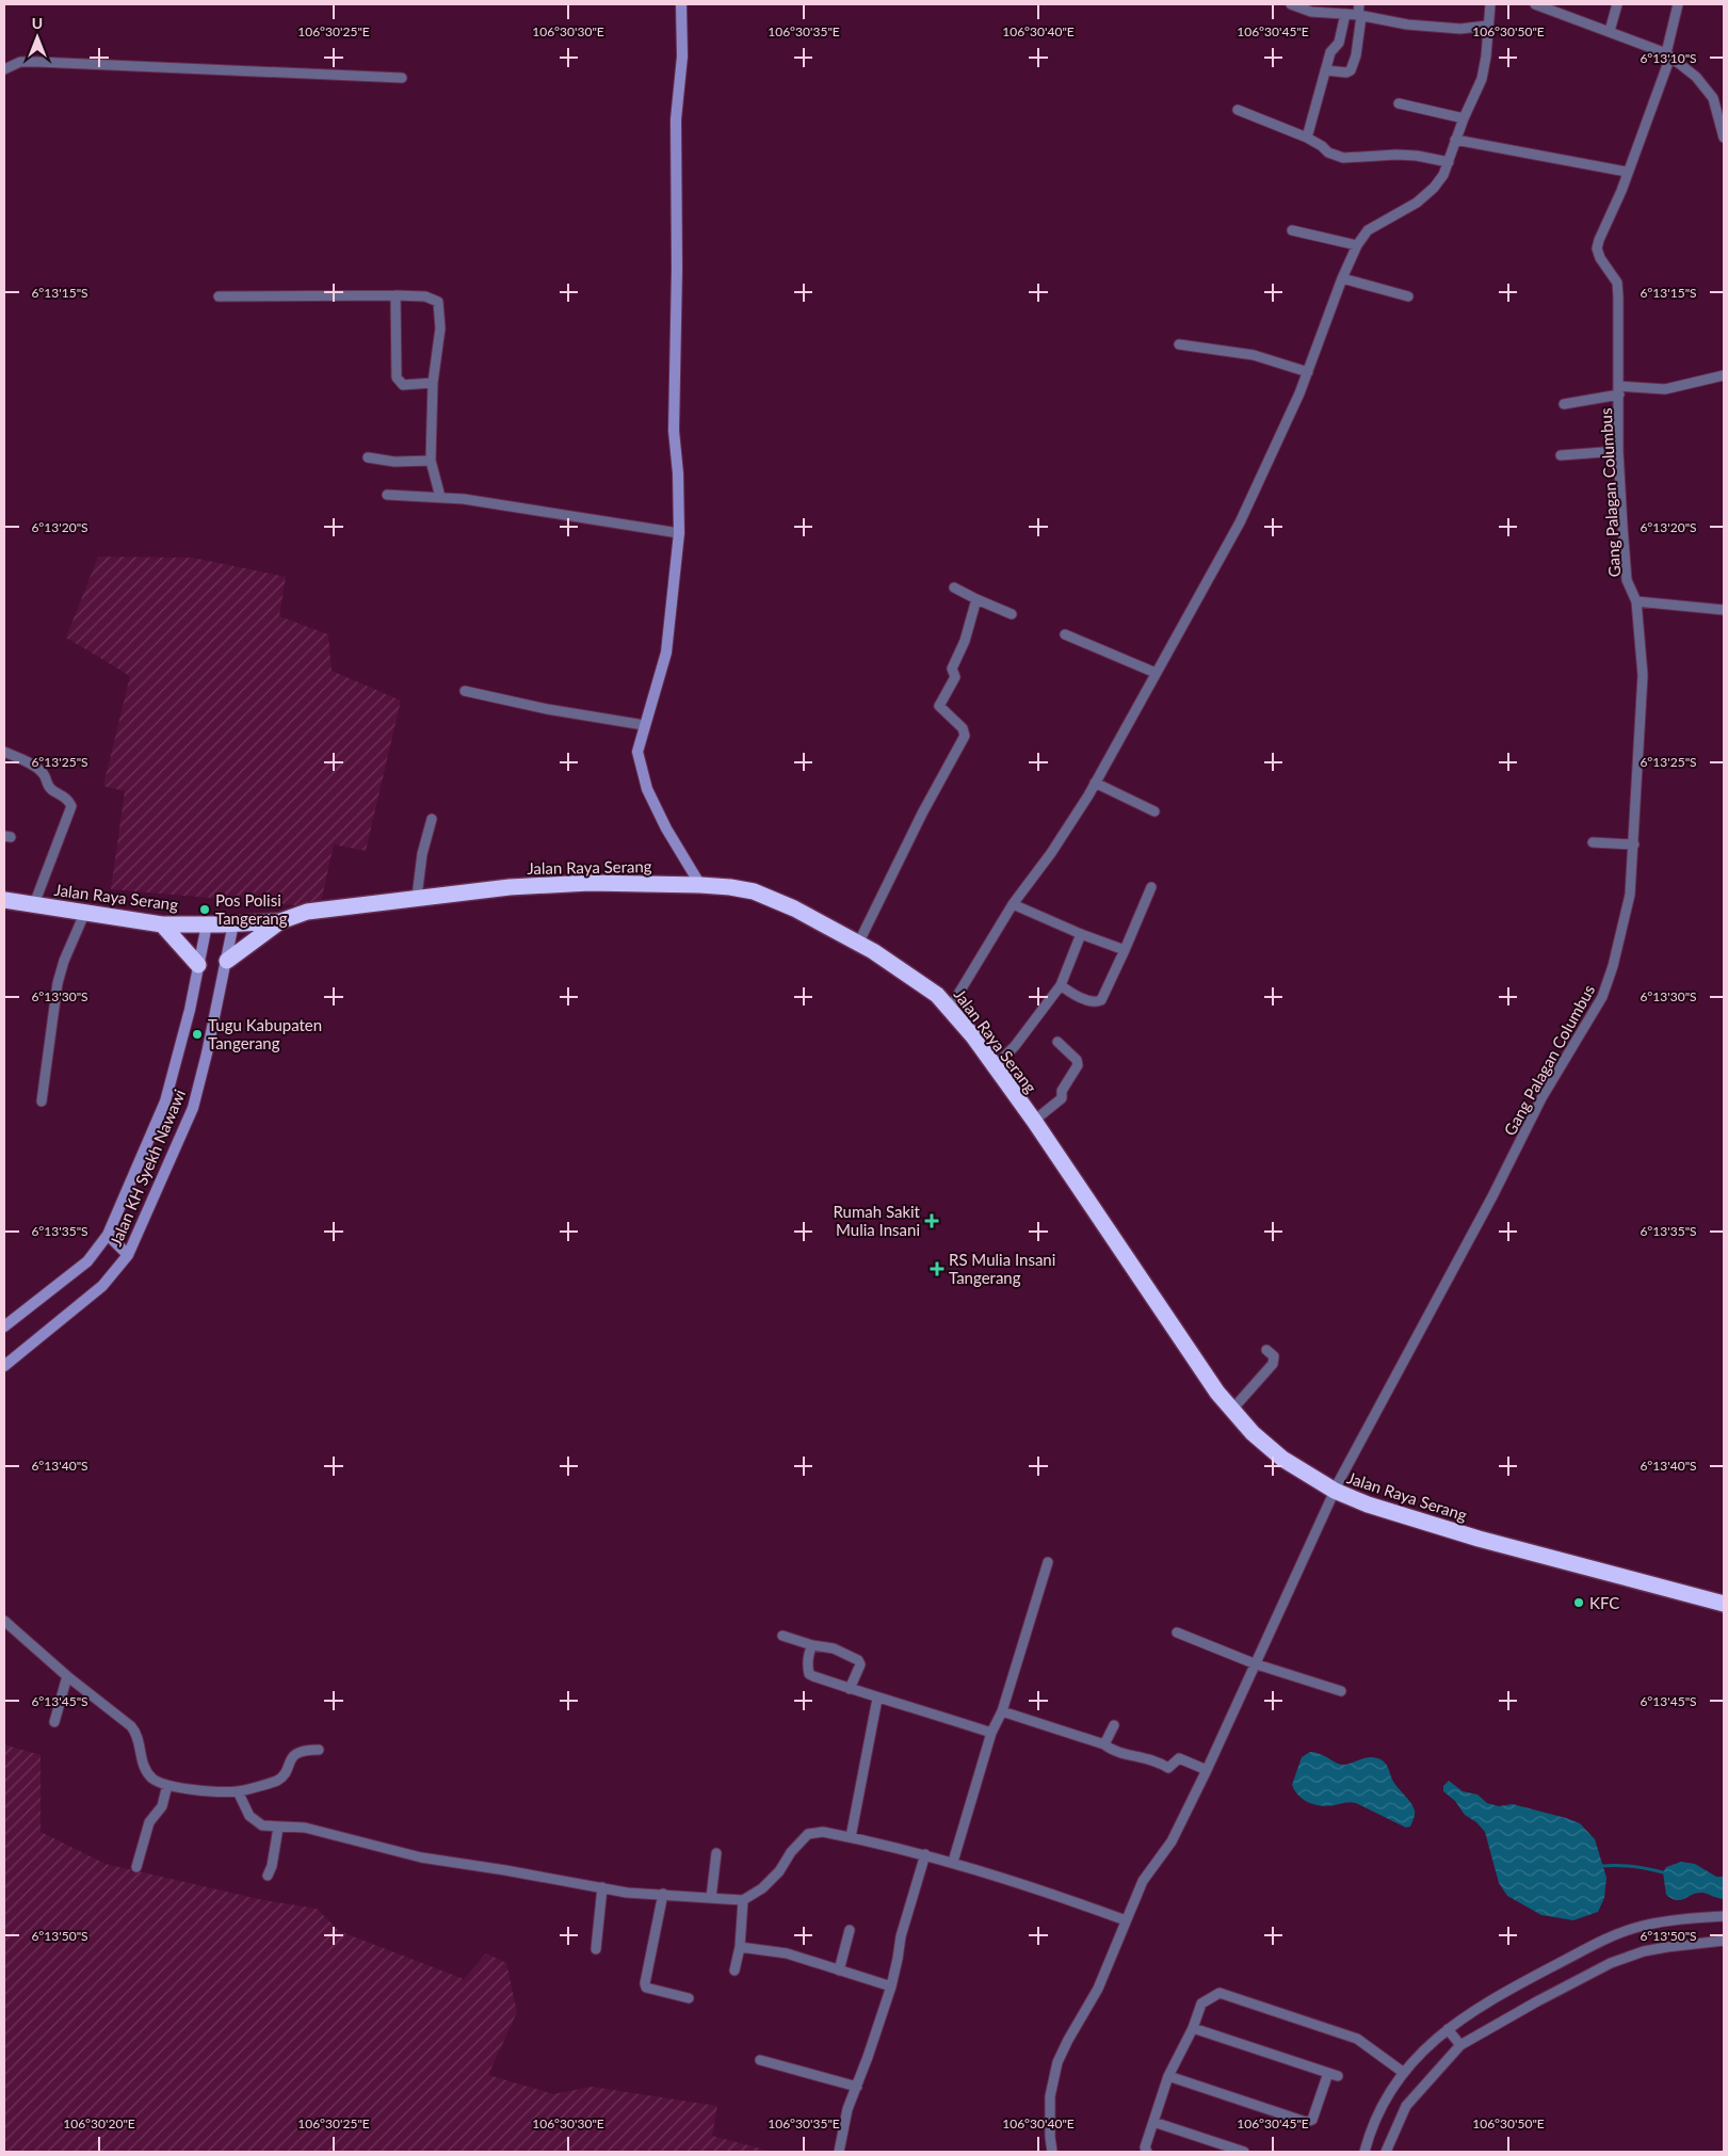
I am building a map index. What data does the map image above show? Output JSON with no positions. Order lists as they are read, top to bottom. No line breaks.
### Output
{"streets":{"highway":["Jalan Raya Serang"],"main road":["Jalan KH Syekh Nawawi"],"street":["Gang Palagan Columbus"]},"crossings":[["Gang Palagan Columbus","Jalan Raya Serang"],["Jalan Raya Serang","Jalan KH Syekh Nawawi"]],"places":{"other":["Pos Polisi Tangerang","Tugu Kabupaten Tangerang","KFC"],"health":["Rumah Sakit Mulia Insani","RS Mulia Insani Tangerang"]},"north":"top","coordinates":["106°30'25\"E","106°30'30\"E","106°30'35\"E","106°30'40\"E","106°30'45\"E","106°30'50\"E","6°13'10\"S","6°13'15\"S","6°13'20\"S","6°13'25\"S","6°13'30\"S","6°13'35\"S","6°13'40\"S","6°13'45\"S","6°13'50\"S","106°30'20\"E"]}
